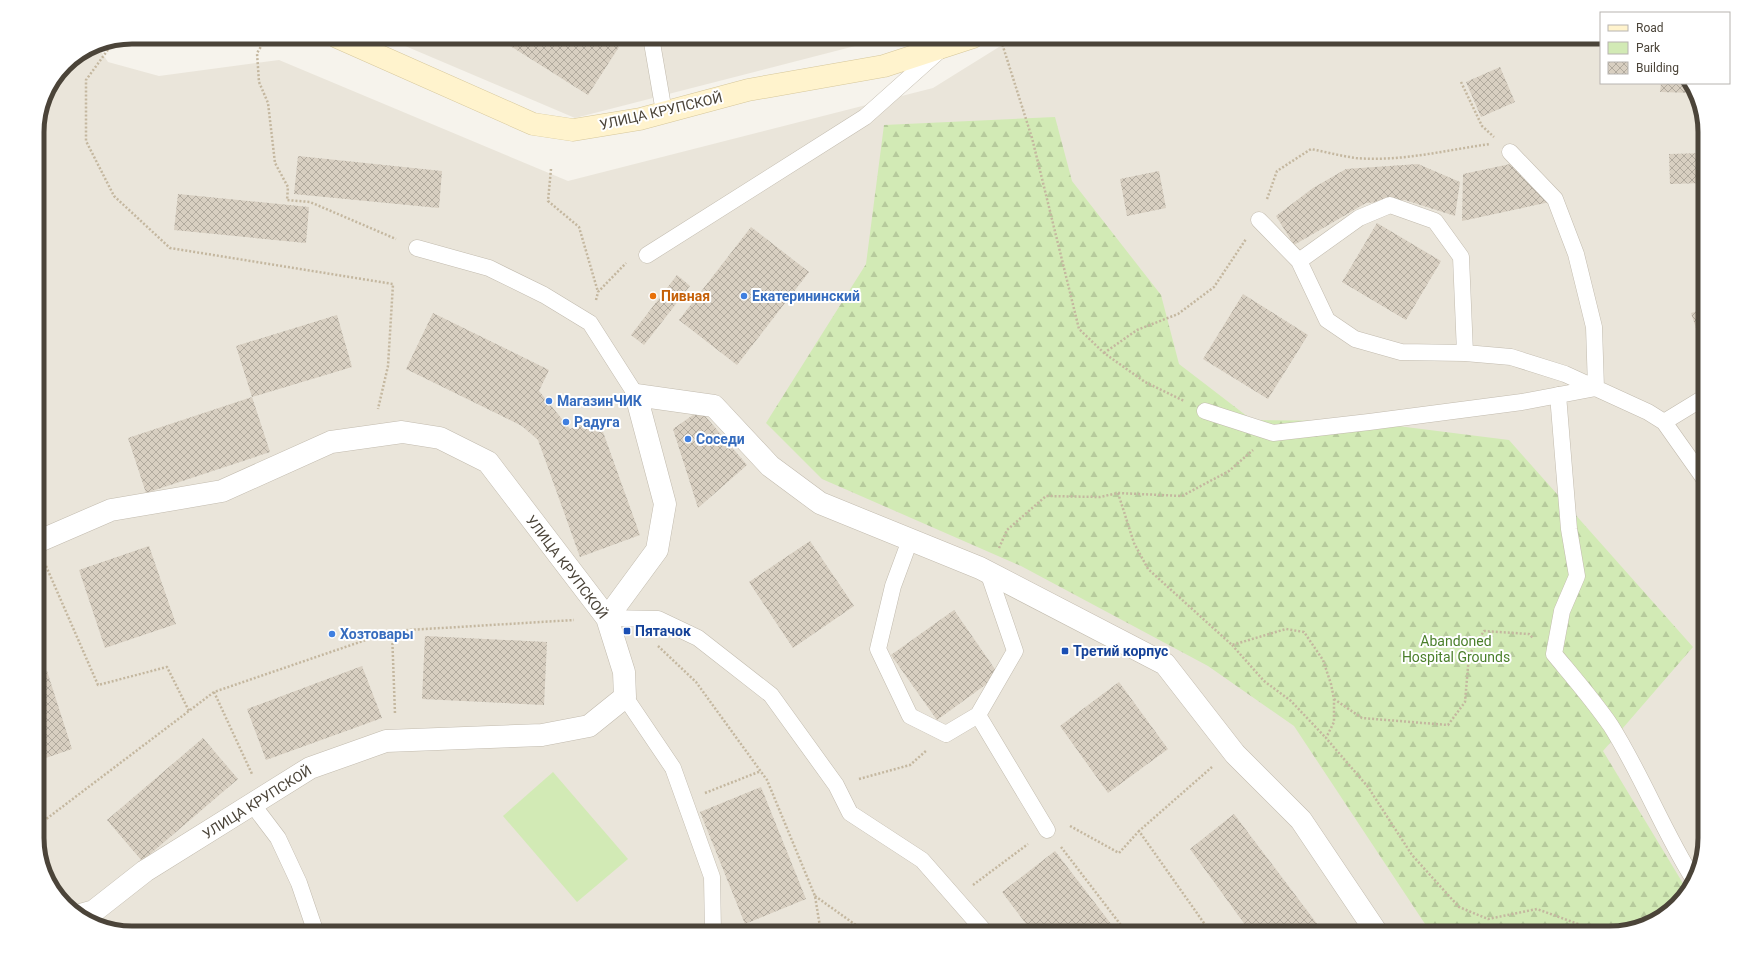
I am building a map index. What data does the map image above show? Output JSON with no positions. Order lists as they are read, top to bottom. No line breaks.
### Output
{"streets":{"street":["УЛИЦА КРУПСКОЙ"]},"parks":["Abandoned Hospital Grounds"],"places":{"other":["Пивная","Екатерининский","МагазинЧИК","Радуга","Соседи","Хозтовары"],"transit":["Пятачок","Третий корпус"]},"legend":["Road","Park","Building"]}
